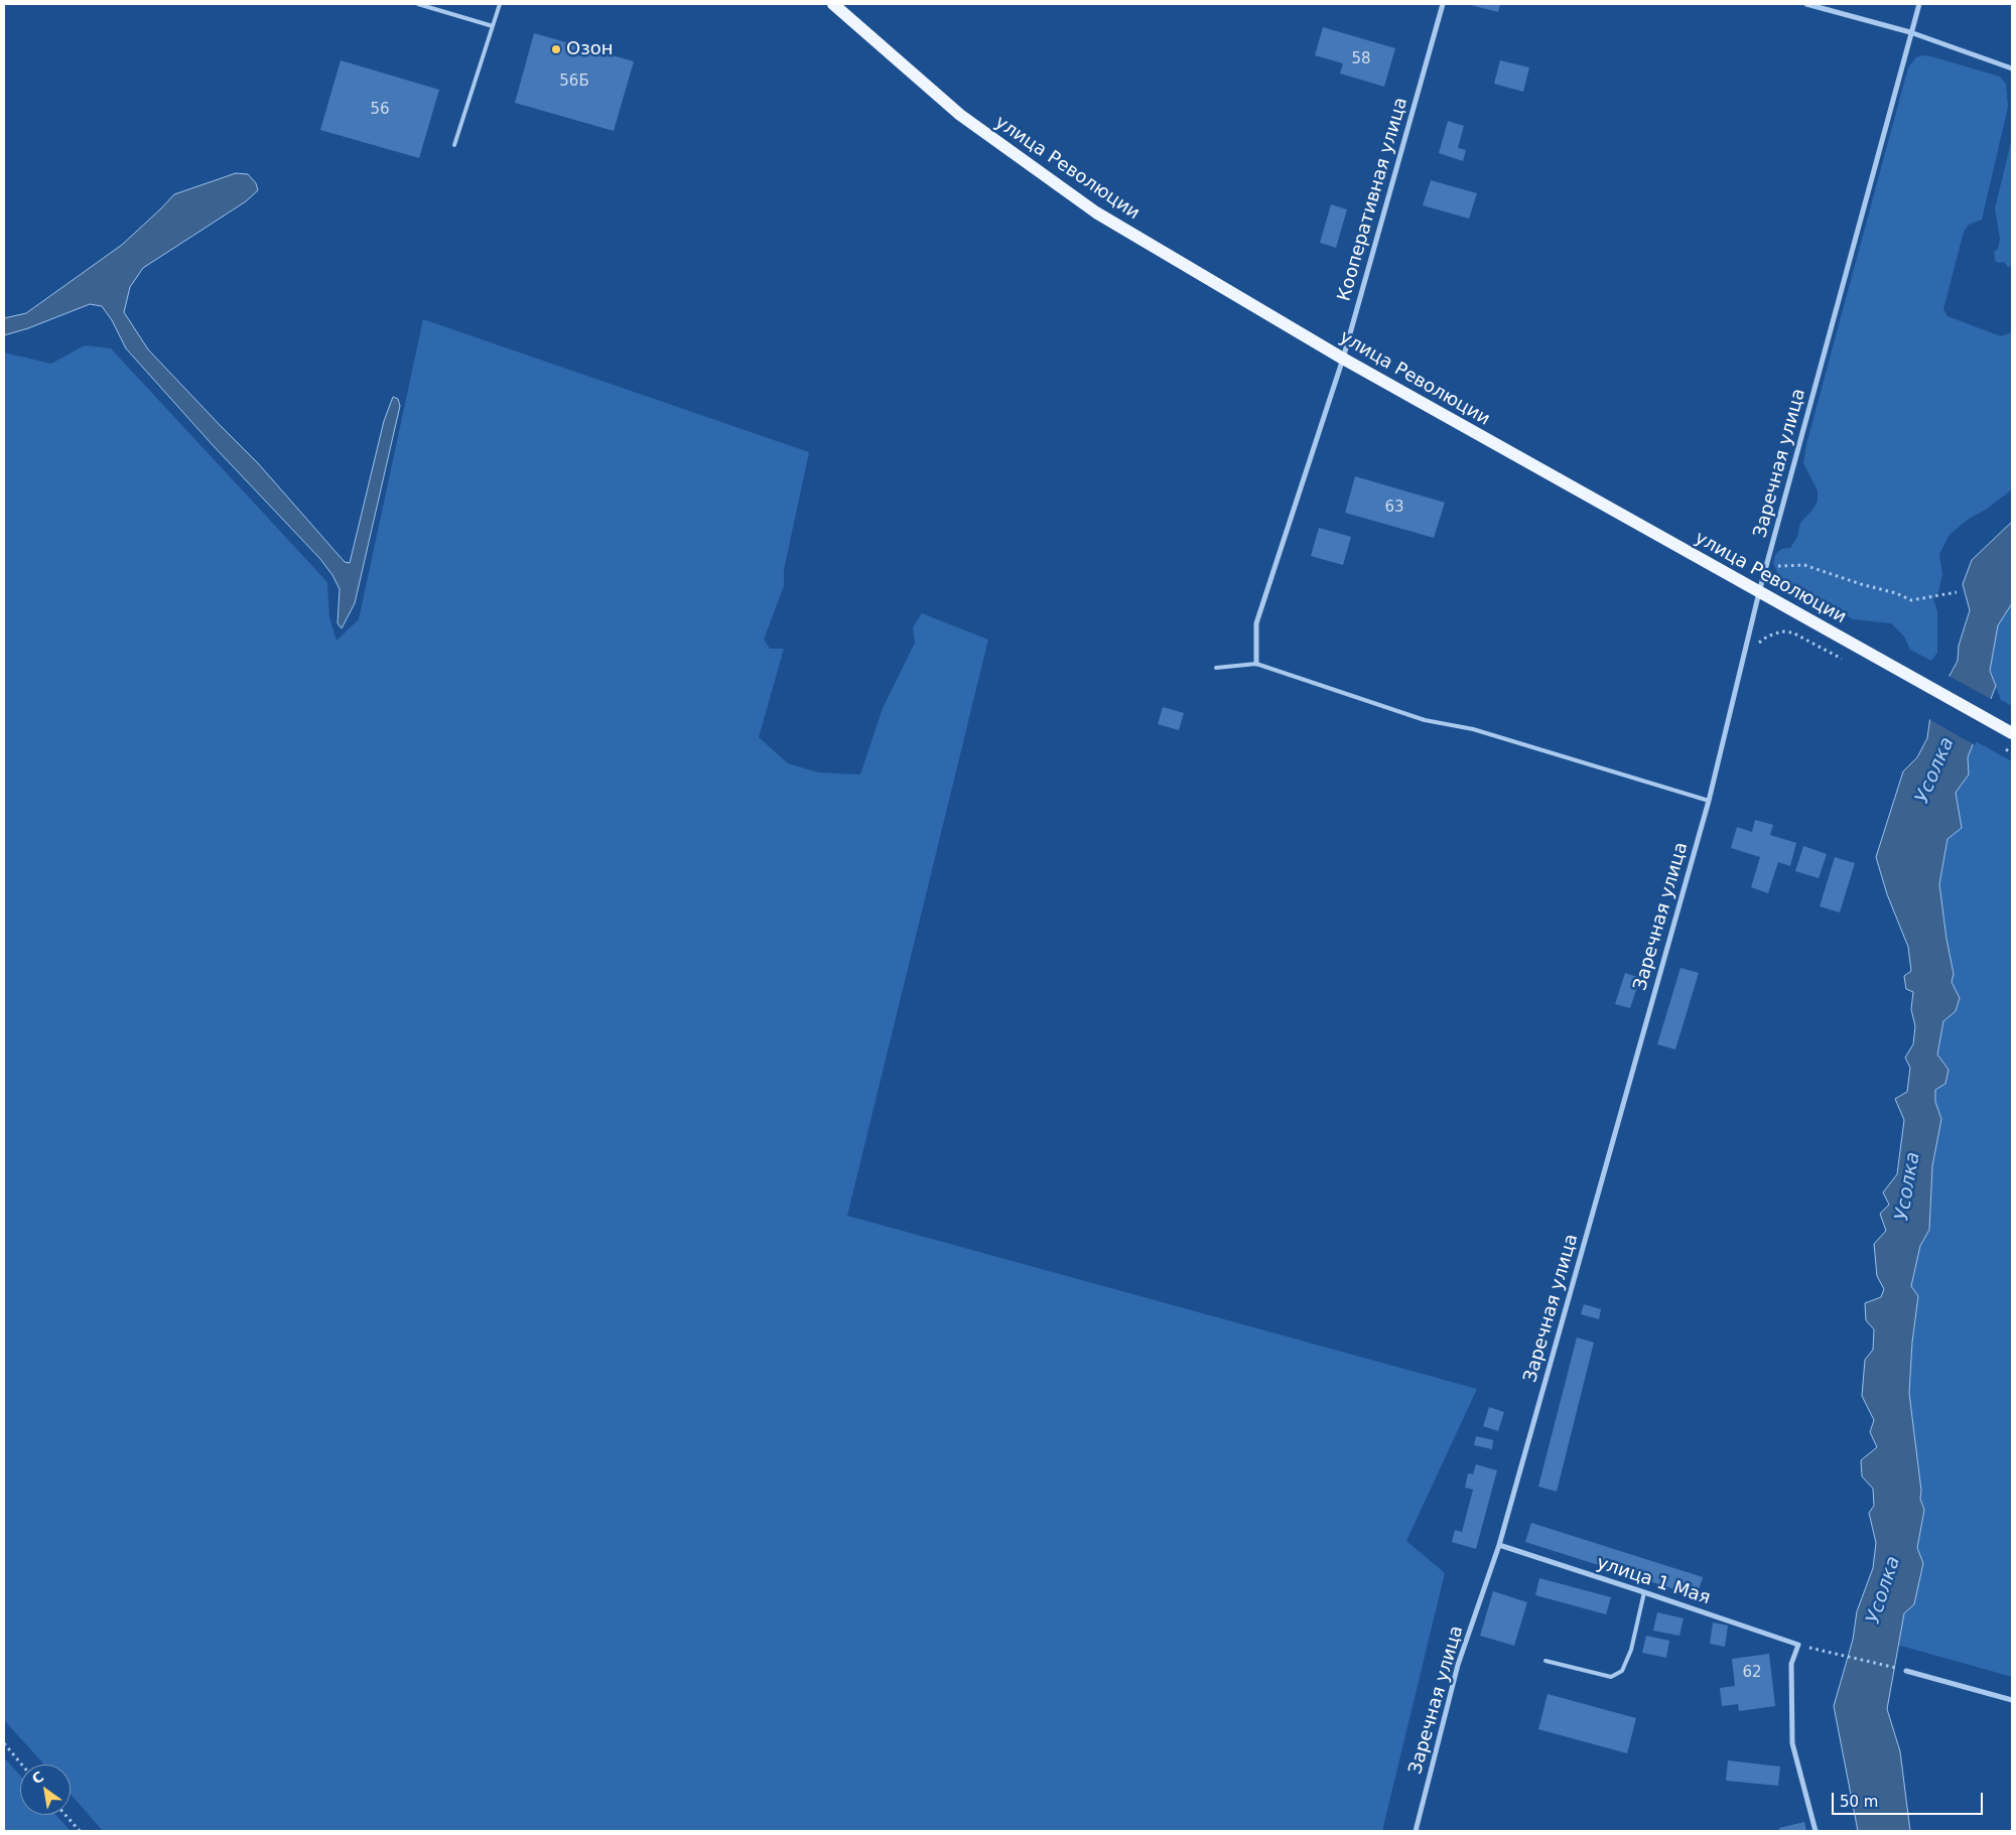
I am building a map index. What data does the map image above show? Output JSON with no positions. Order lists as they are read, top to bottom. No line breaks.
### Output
{"streets":{"main road":["улица Революции"],"street":["Кооперативная улица","Заречная улица","улица 1 Мая"]},"crossings":[["улица Революции","Кооперативная улица"],["улица Революции","Заречная улица"],["Заречная улица","улица 1 Мая"]],"water":["Усолка"],"places":["Озон"],"house_numbers":["58","56Б","56","63","62"],"scale_bar":"50 m","north":"top left"}
